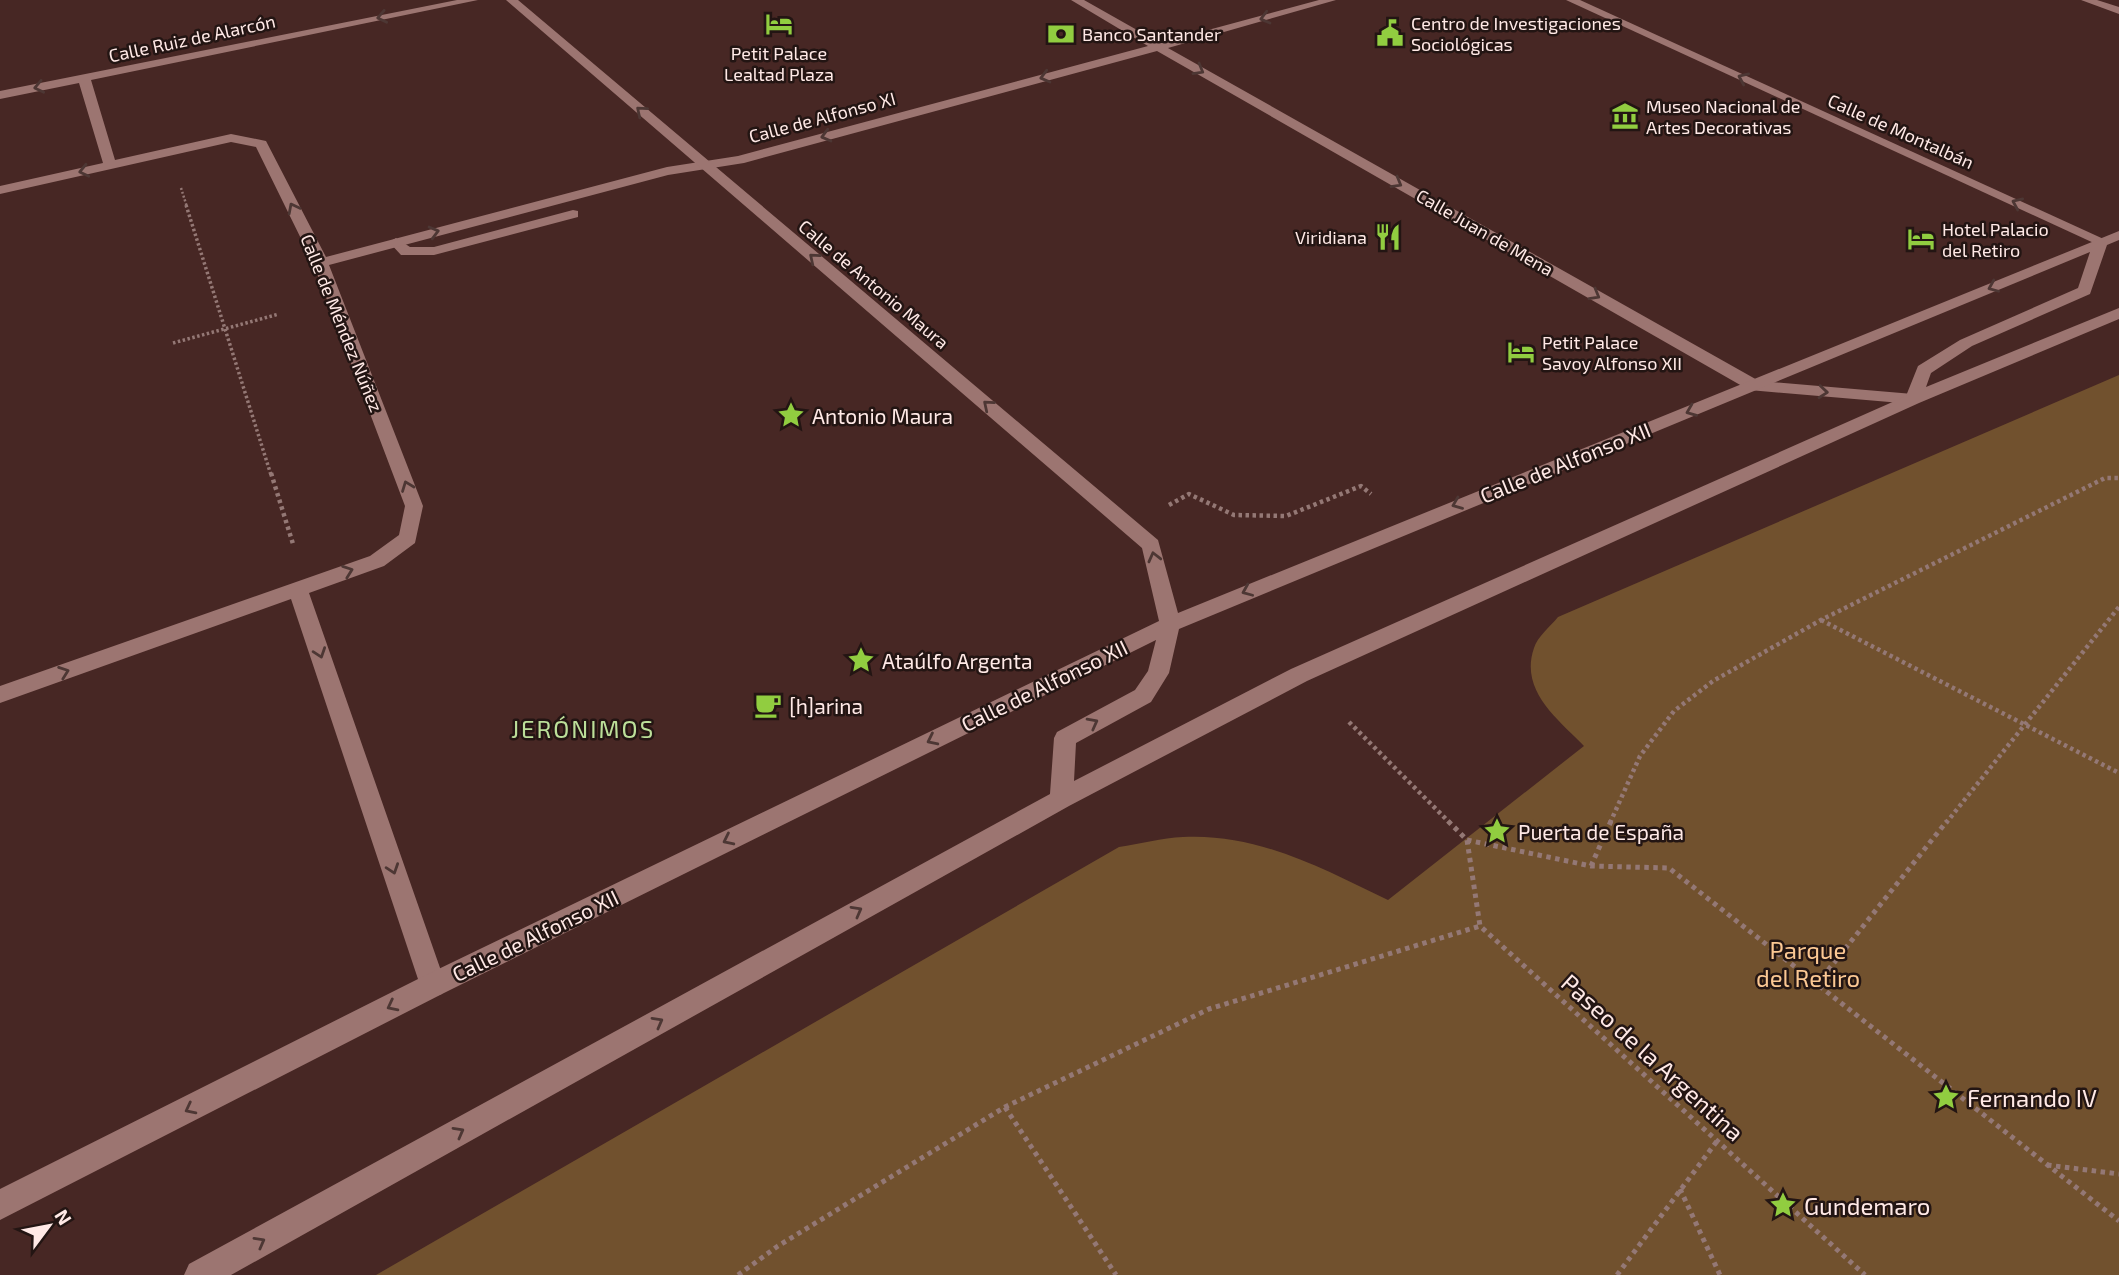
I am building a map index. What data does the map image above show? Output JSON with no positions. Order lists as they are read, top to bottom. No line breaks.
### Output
{"streets":{"street":["Calle Ruiz de Alarcón","Calle de Alfonso XI","Calle de Montalbán","Calle Juan de Mena","Calle de Antonio Maura","Calle de Méndez Núñez","Calle de Alfonso XII"],"path":["Paseo de la Argentina"]},"crossings":[["Calle de Alfonso XI","Calle Juan de Mena"],["Calle de Alfonso XI","Calle de Antonio Maura"],["Calle de Alfonso XI","Calle de Méndez Núñez"],["Calle de Montalbán","Calle de Alfonso XII"],["Calle Juan de Mena","Calle de Alfonso XII"],["Calle de Antonio Maura","Calle de Alfonso XII"]],"one_way":["Calle Ruiz de Alarcón","Calle de Montalbán","Calle Juan de Mena","Calle de Antonio Maura"],"districts":["JERÓNIMOS"],"parks":["Parque del Retiro"],"places":{"hotel":["Petit Palace Lealtad Plaza","Hotel Palacio del Retiro","Petit Palace Savoy Alfonso XII"],"public building":["Centro de Investigaciones Sociológicas"],"bank":["Banco Santander"],"museum":["Museo Nacional de Artes Decorativas"],"restaurant":["Viridiana"],"place":["Antonio Maura","Ataúlfo Argenta","Puerta de España","Fernando IV","Gundemaro"],"cafe":["[h]arina"]},"north":"top right"}
